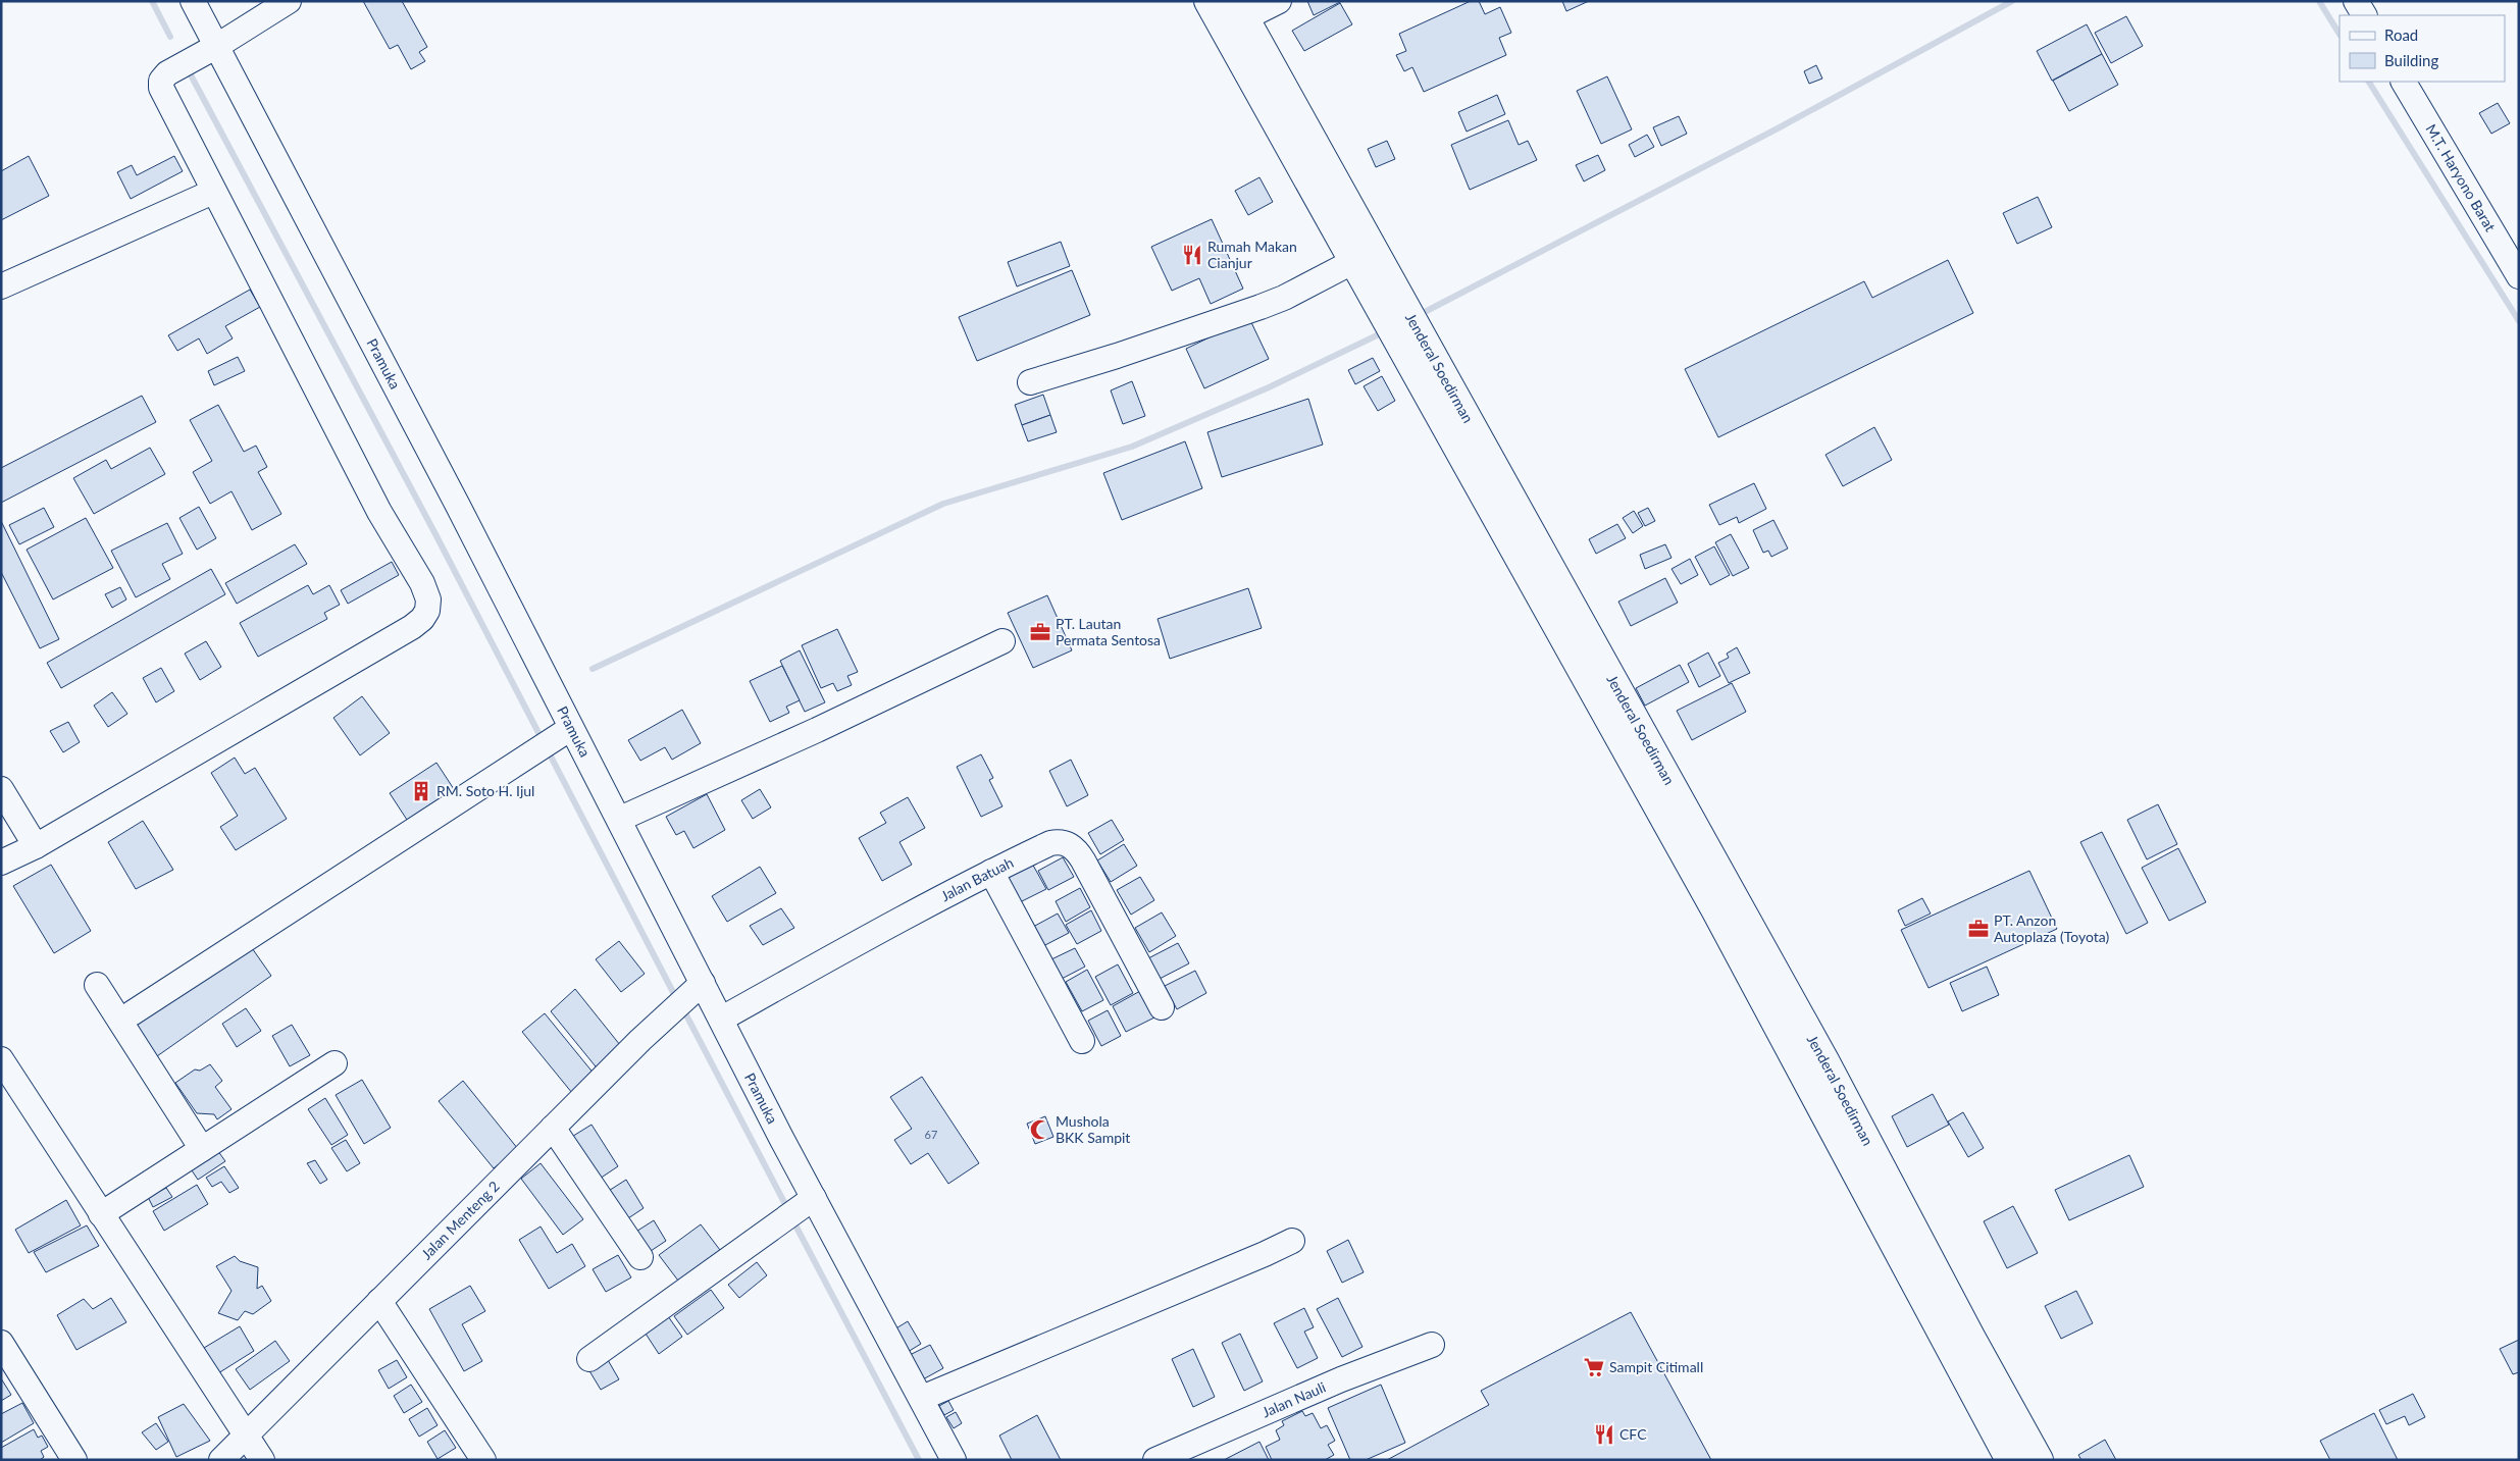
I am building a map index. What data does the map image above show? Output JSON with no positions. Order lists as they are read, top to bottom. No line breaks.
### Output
{"streets":{"highway":["Jenderal Soedirman"],"street":["M.T. Haryono Barat","Pramuka","Jalan Batuah","Jalan Menteng 2","Jalan Nauli"]},"crossings":[["Pramuka","Jalan Batuah"],["Pramuka","Jalan Menteng 2"]],"places":{"restaurant":["Rumah Makan Cianjur","CFC"],"office":["PT. Lautan Permata Sentosa","PT. Anzon Autoplaza (Toyota)"],"building":["RM. Soto H. Ijul"],"mosque":["Mushola BKK Sampit"],"supermarket":["Sampit Citimall"]},"house_numbers":["67"],"legend":["Road","Building"]}
